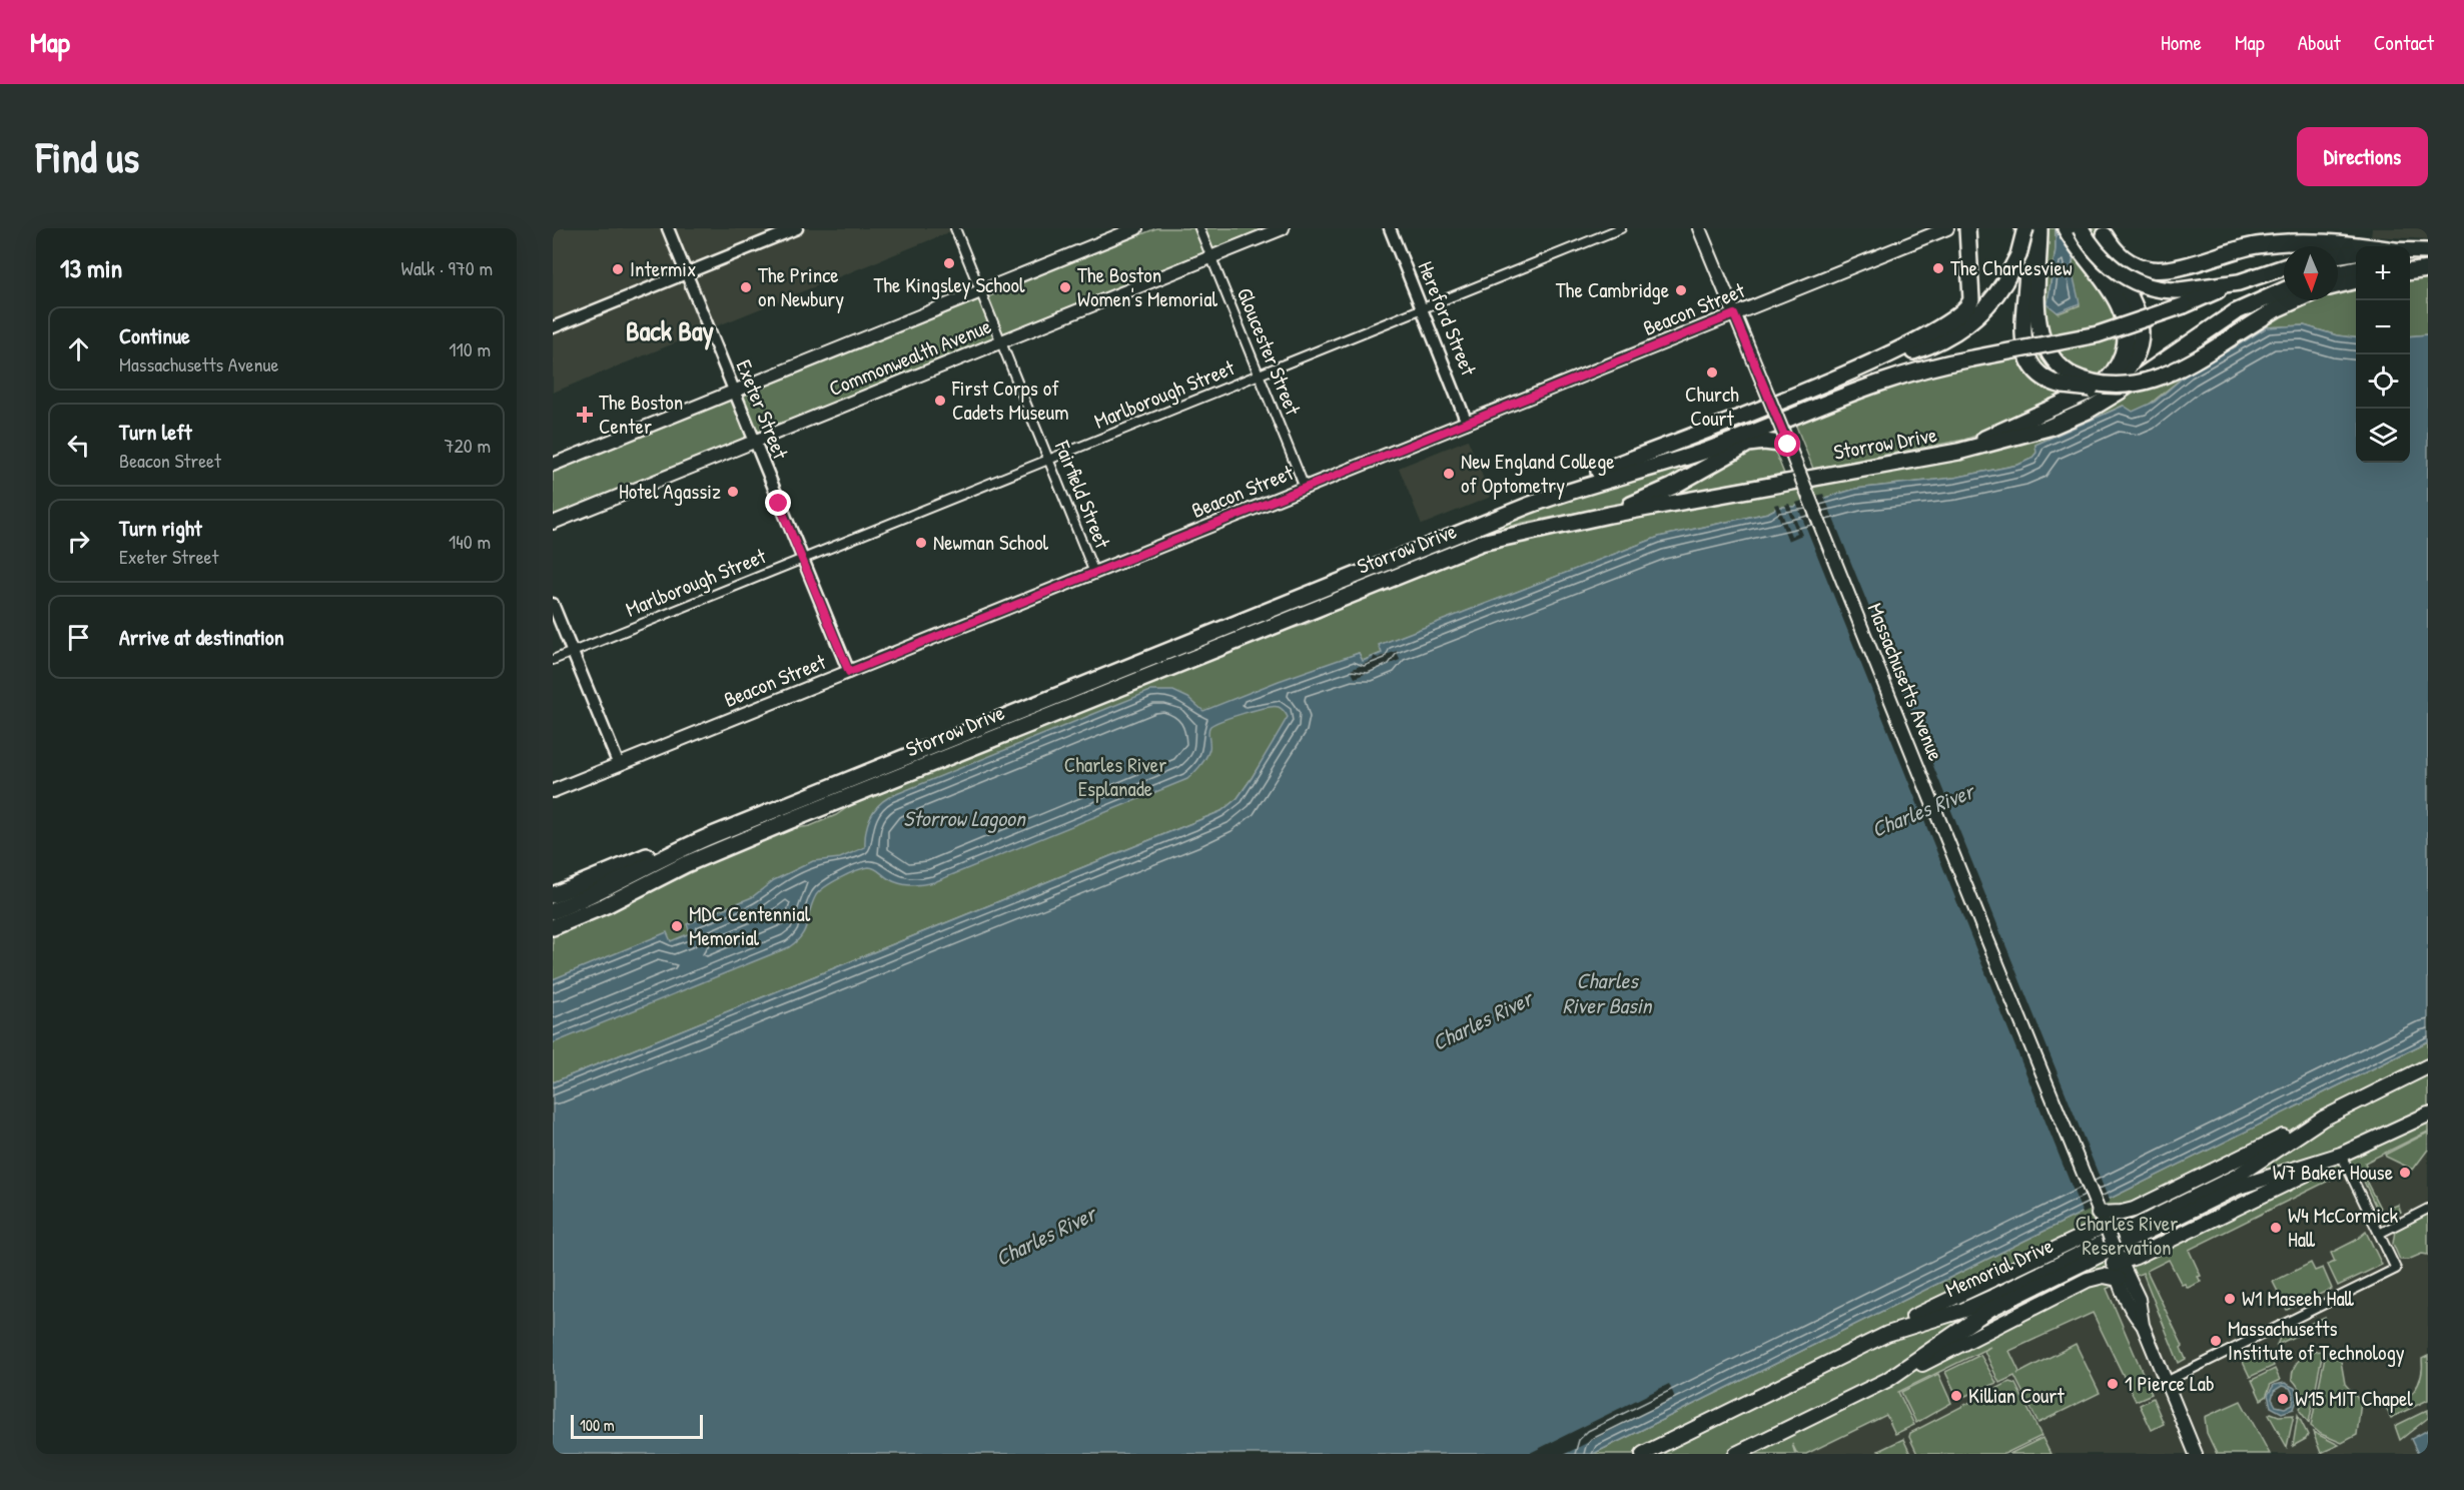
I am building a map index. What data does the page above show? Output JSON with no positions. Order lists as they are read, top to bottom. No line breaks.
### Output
{"streets":{"highway":["Storrow Drive","Memorial Drive"],"main road":["Beacon Street","Hereford Street","Commonwealth Avenue","Exeter Street","Massachusetts Avenue"],"street":["Gloucester Street","Marlborough Street","Fairfield Street"]},"crossings":[["Beacon Street","Hereford Street"],["Beacon Street","Gloucester Street"],["Beacon Street","Exeter Street"],["Beacon Street","Fairfield Street"],["Beacon Street","Massachusetts Avenue"],["Hereford Street","Marlborough Street"],["Gloucester Street","Commonwealth Avenue"],["Gloucester Street","Marlborough Street"],["Commonwealth Avenue","Exeter Street"],["Commonwealth Avenue","Fairfield Street"],["Marlborough Street","Exeter Street"],["Marlborough Street","Fairfield Street"]],"districts":["Back Bay"],"water":["Charles River","Storrow Lagoon","Charles River Basin"],"parks":["Charles River Esplanade","Charles River Reservation"],"places":{"other":["The Kingsley School","The Charlesview","Intermix","The Prince on Newbury","The Boston Women's Memorial","The Cambridge","Church Court","First Corps of Cadets Museum","New England College of Optometry","Hotel Agassiz","Newman School","MDC Centennial Memorial","W7 Baker House","W4 McCormick Hall","W1 Maseeh Hall","Massachusetts Institute of Technology","1 Pierce Lab","Killian Court","W15 MIT Chapel"],"health":["The Boston Center"]},"scale_bar":"100 m","north":"bottom","page":{"header":"Map","nav":["Home","Map","About","Contact"],"buttons":"Directions","title":"Find us","heading":["13 min","Walk · 970 m"],"map_buttons":["+","−"],"list":[["Continue","Massachusetts Avenue","110 m"],["Turn left","Beacon Street","720 m"],["Turn right","Exeter Street","140 m"],"Arrive at destination"],"scale":"100 m"}}
